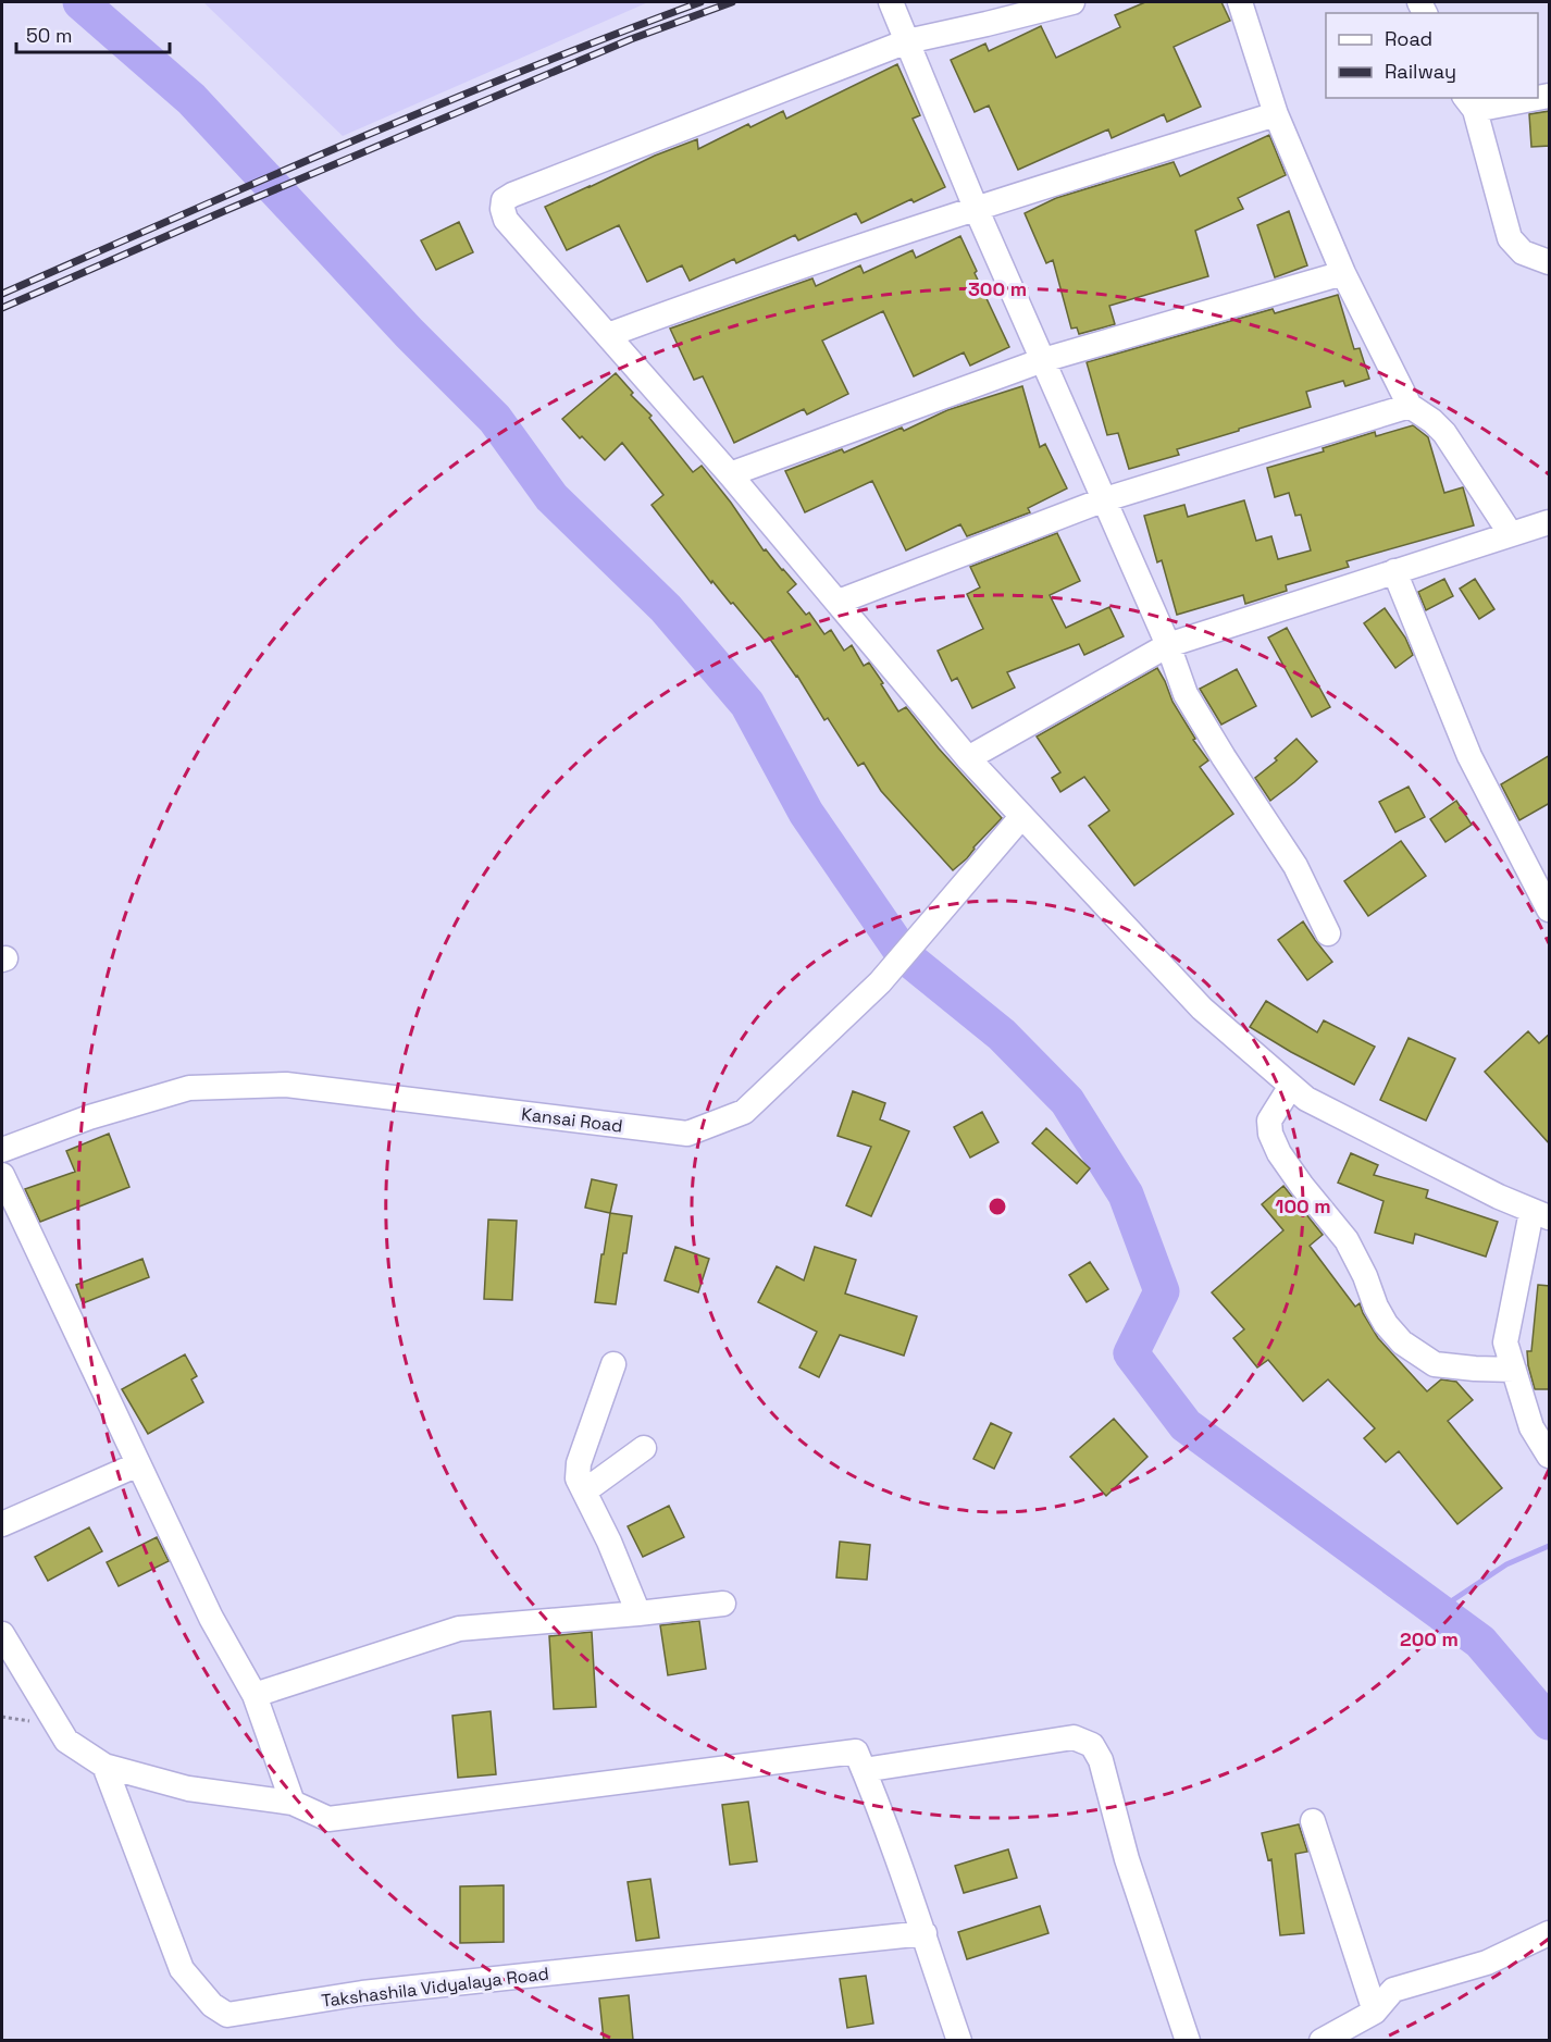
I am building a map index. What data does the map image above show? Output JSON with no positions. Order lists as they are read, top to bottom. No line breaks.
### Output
{"streets":{"street":["Kansai Road","Takshashila Vidyalaya Road"]},"legend":["Road","Railway"],"scale_bar":"50 m","rings":["300 m","100 m","200 m"]}
